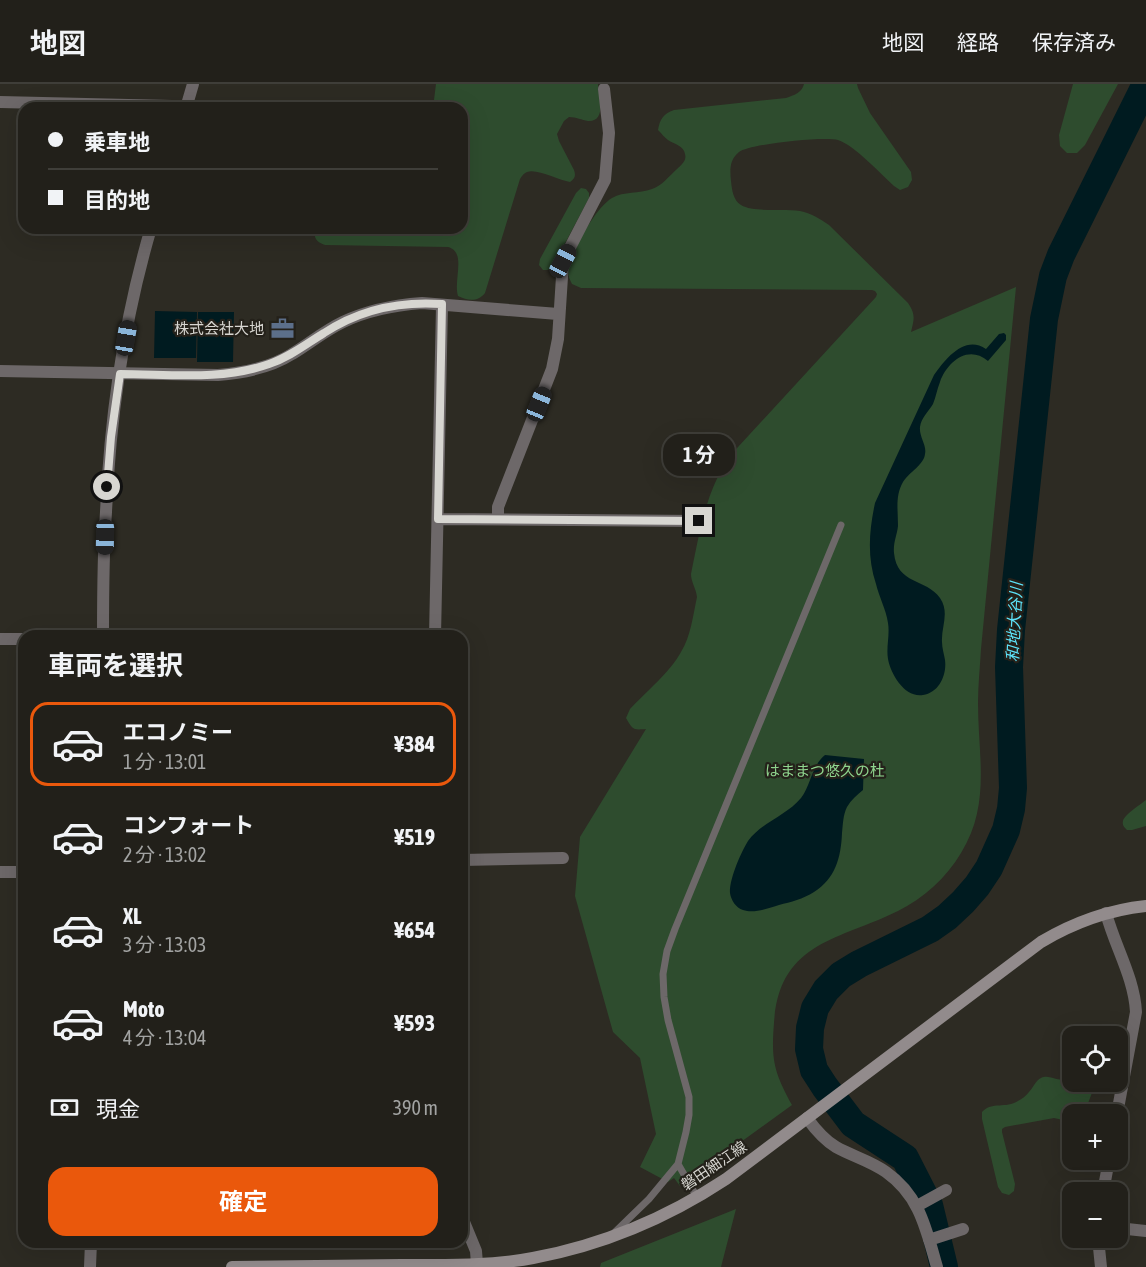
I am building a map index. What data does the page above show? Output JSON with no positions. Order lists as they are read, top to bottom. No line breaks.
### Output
{"streets":{"main road":["磐田細江線"]},"water":["和地大谷川"],"parks":["はままつ悠久の杜"],"places":{"office":["株式会社大地"]},"page":{"header":"地図","nav":["地図","経路","保存済み"],"banner":["乗車地","目的地"],"bubble":"1 分","heading":"車両を選択","list":[{"name":"エコノミー","note":"1 分 · 13:01","value":"¥384"},{"name":"コンフォート","note":"2 分 · 13:02","value":"¥519"},{"name":"XL","note":"3 分 · 13:03","value":"¥654"},{"name":"Moto","note":"4 分 · 13:04","value":"¥593"}],"map_buttons":["+","−"],"pay":["現金","390 m"],"buttons":"確定"}}
